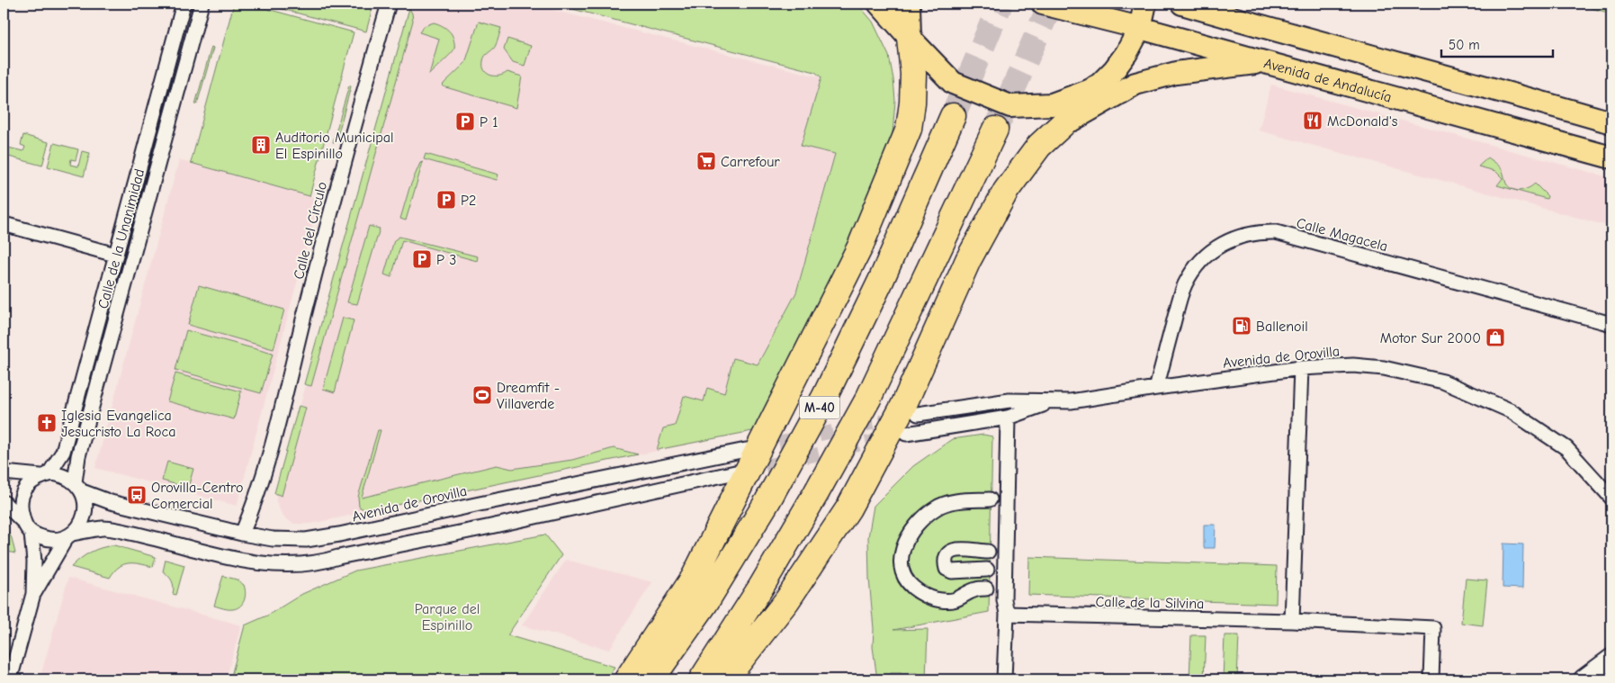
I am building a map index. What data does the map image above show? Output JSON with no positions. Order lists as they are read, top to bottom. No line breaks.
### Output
{"streets":{"highway":["M-40"],"main road":["Avenida de Andalucía"],"street":["Calle del Círculo","Calle Magacela","Calle de la Unanimidad","Avenida de Orovilla","Calle de la Silvina"]},"crossings":[["Calle del Círculo","Avenida de Orovilla"],["Calle Magacela","Avenida de Orovilla"],["Calle de la Unanimidad","Avenida de Orovilla"]],"parks":["Parque del Espinillo"],"places":{"restaurant":["McDonald's"],"parking":["P 1","P2","P 3"],"building":["Auditorio Municipal El Espinillo"],"supermarket":["Carrefour"],"fuel station":["Ballenoil"],"shop":["Motor Sur 2000"],"sports":["Dreamfit - Villaverde"],"church":["Iglesia Evangelica Jesucristo La Roca"],"bus stop":["Orovilla-Centro Comercial"]},"scale_bar":"50 m"}
